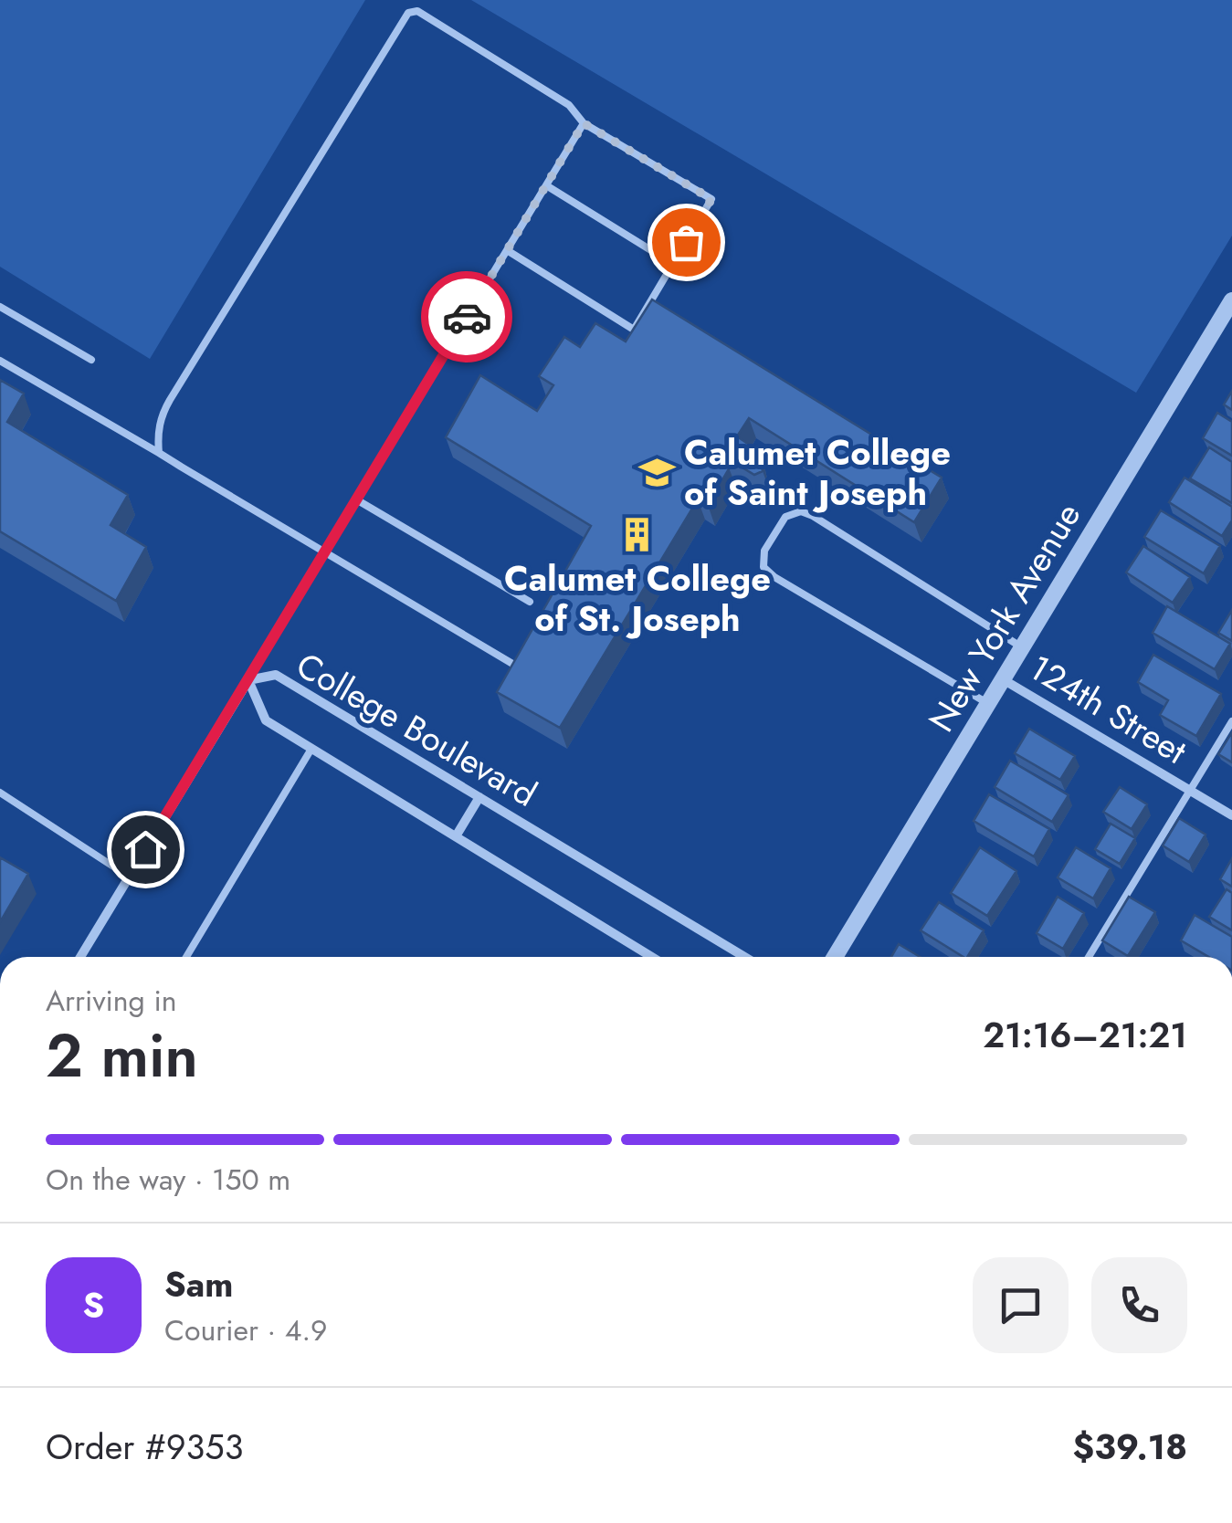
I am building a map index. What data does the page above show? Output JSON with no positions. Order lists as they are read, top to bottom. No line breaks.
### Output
{"streets":{"street":["New York Avenue","124th Street","College Boulevard"]},"crossings":[["New York Avenue","124th Street"]],"places":{"school or university":["Calumet College of Saint Joseph"],"building":["Calumet College of St. Joseph"]},"page":{"heading":["2 min","Arriving in","21:16–21:21"],"panel":["Sam","Courier · 4.9","Order #9353","$39.18"],"bar":"On the way · 150 m","round":"S"}}
